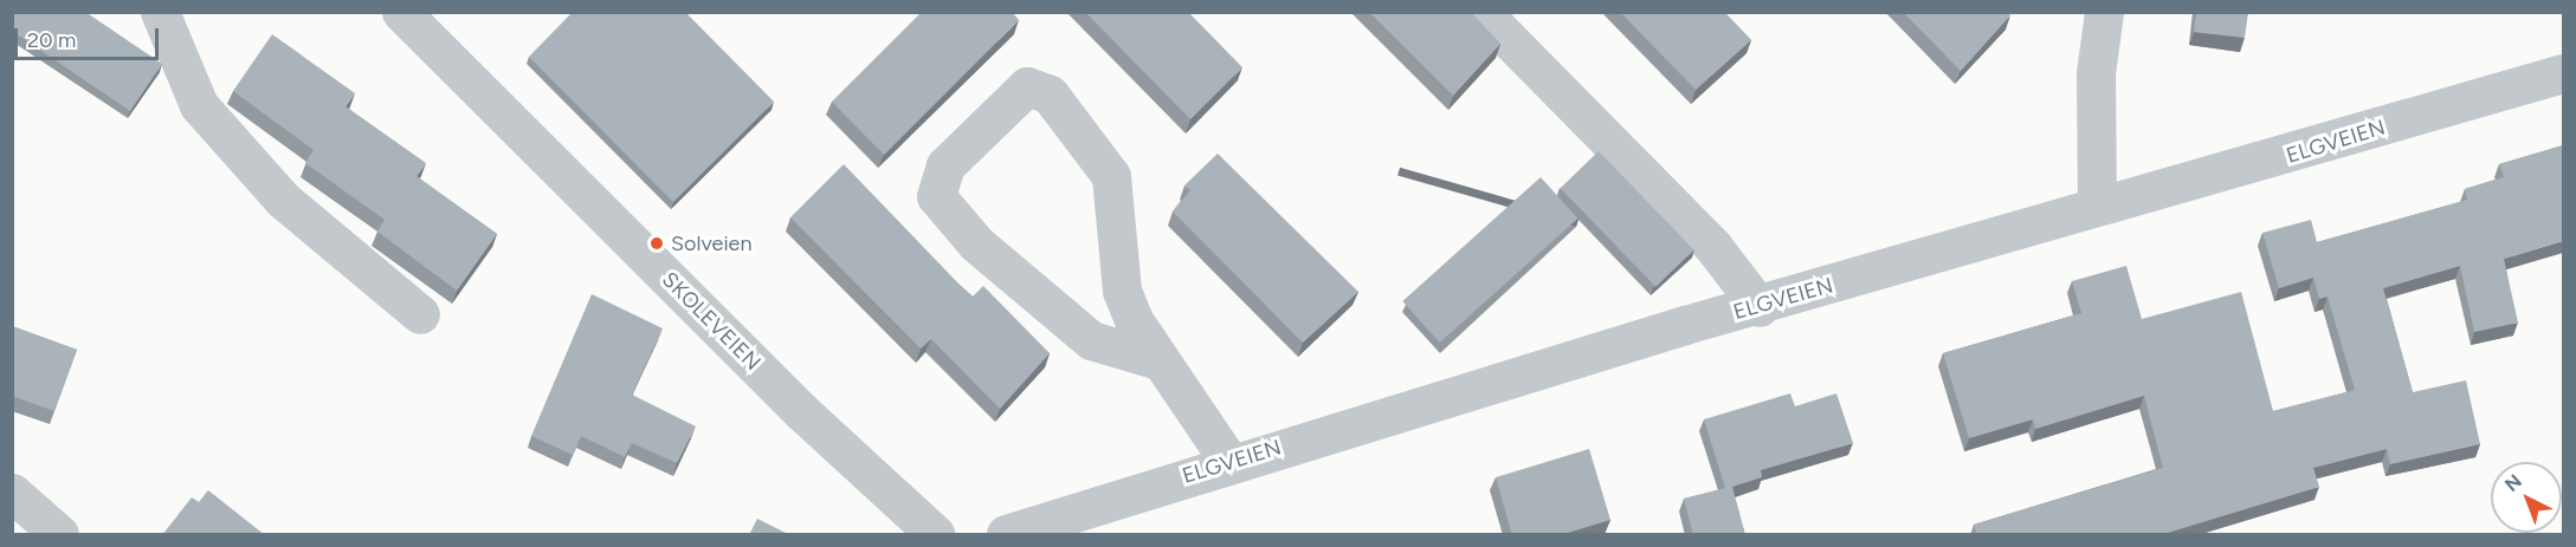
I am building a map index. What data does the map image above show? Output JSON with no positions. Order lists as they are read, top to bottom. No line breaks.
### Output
{"streets":{"street":["ELGVEIEN","SKOLEVEIEN"]},"places":["Solveien"],"scale_bar":"20 m","north":"top left"}
